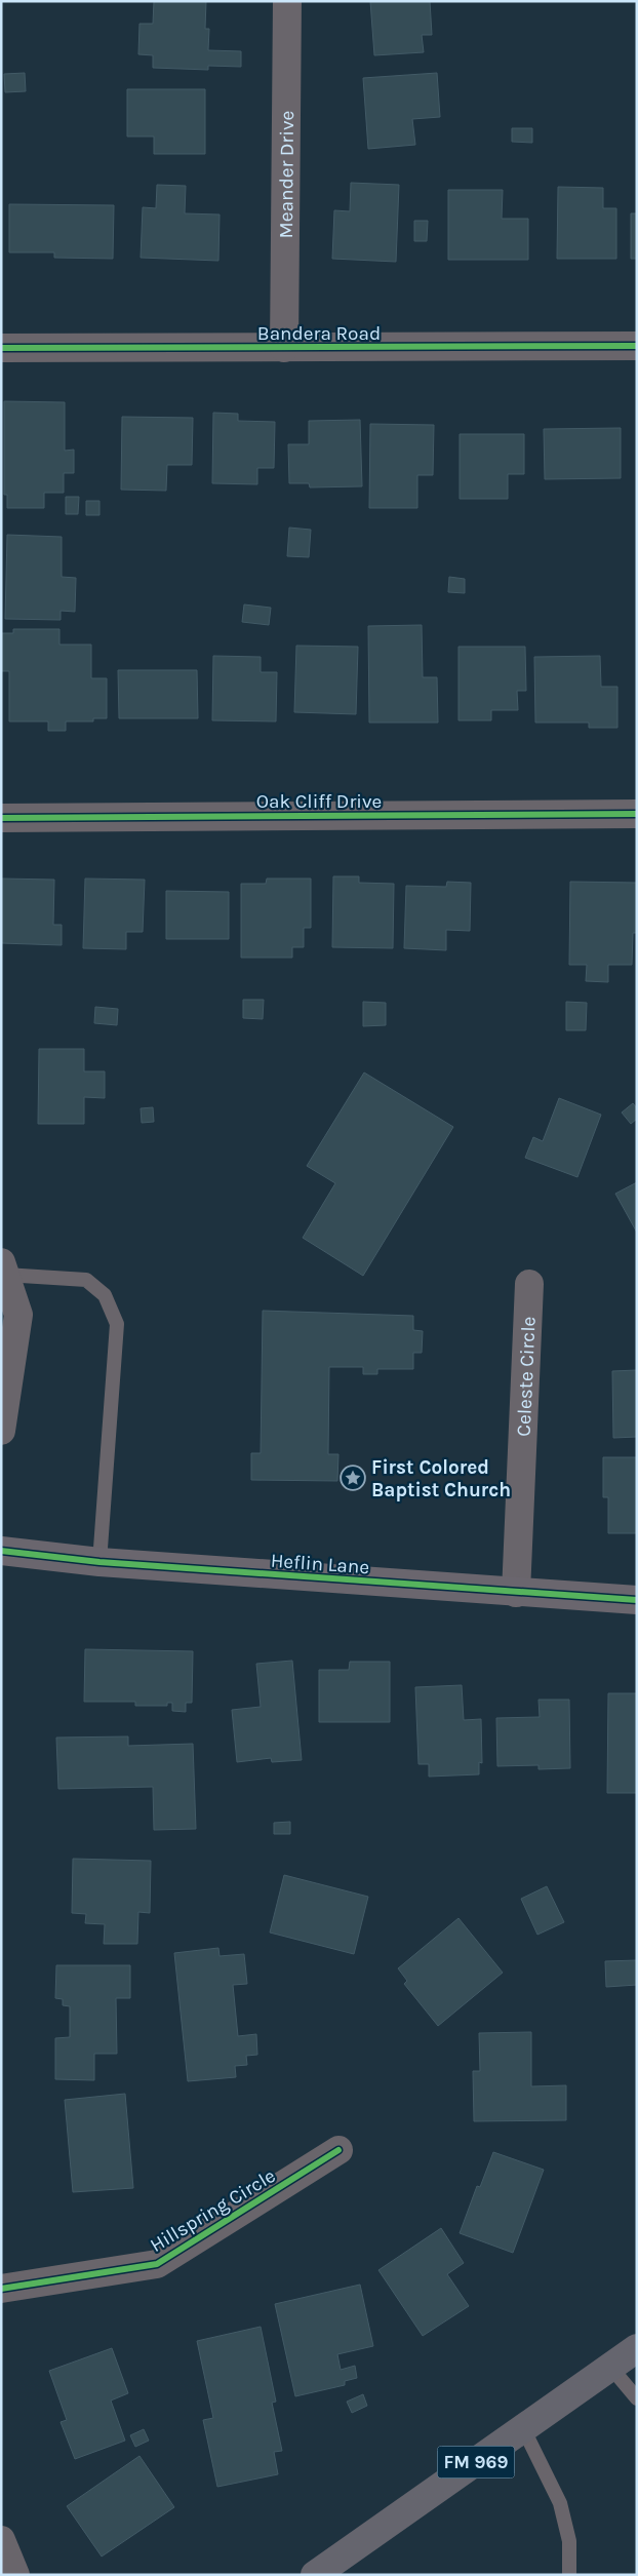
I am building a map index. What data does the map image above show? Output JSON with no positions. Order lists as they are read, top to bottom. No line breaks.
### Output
{"streets":{"main road":["FM 969"],"street":["Meander Drive","Bandera Road","Oak Cliff Drive","Celeste Circle","Heflin Lane","Hillspring Circle"]},"crossings":[["Meander Drive","Bandera Road"],["Celeste Circle","Heflin Lane"]],"places":{"place":["First Colored Baptist Church"]}}
